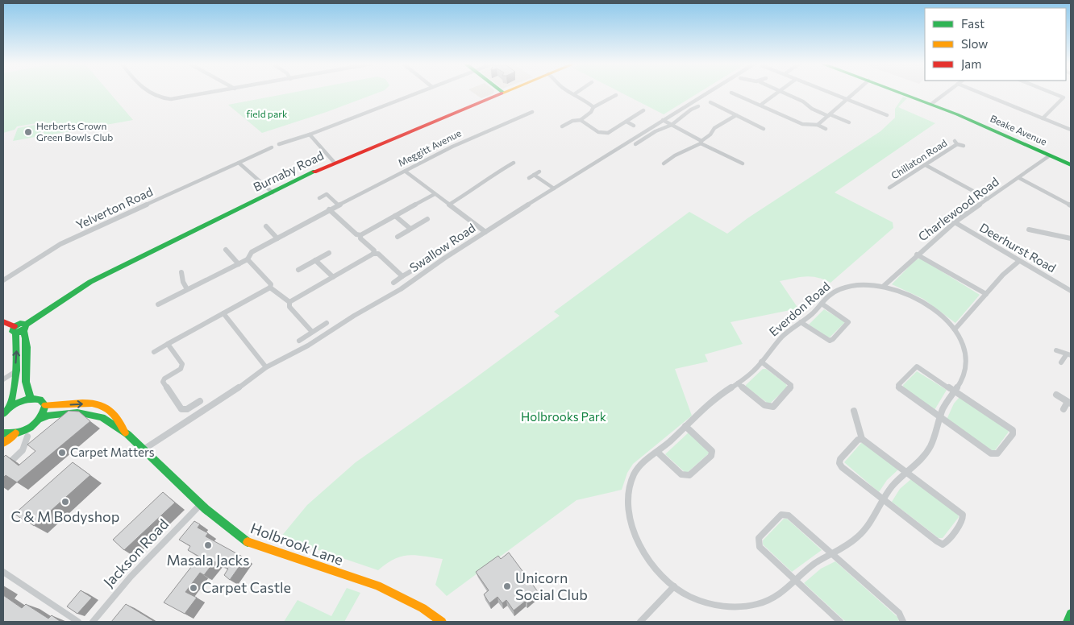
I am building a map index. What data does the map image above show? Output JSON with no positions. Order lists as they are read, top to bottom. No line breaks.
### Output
{"streets":{"street":["Beake Avenue","Meggitt Avenue","Chillaton Road","Burnaby Road","Yelverton Road","Charlewood Road","Swallow Road","Deerhurst Road","Everdon Road","Holbrook Lane","Jackson Road"]},"crossings":[["Beake Avenue","Charlewood Road"],["Charlewood Road","Deerhurst Road"],["Charlewood Road","Everdon Road"],["Swallow Road","Holbrook Lane"],["Holbrook Lane","Jackson Road"]],"parks":["field park","Holbrooks Park"],"places":["Herberts Crown Green Bowls Club","Carpet Matters","C & M Bodyshop","Masala Jacks","Unicorn Social Club","Carpet Castle"],"legend":["Fast","Slow","Jam"]}
